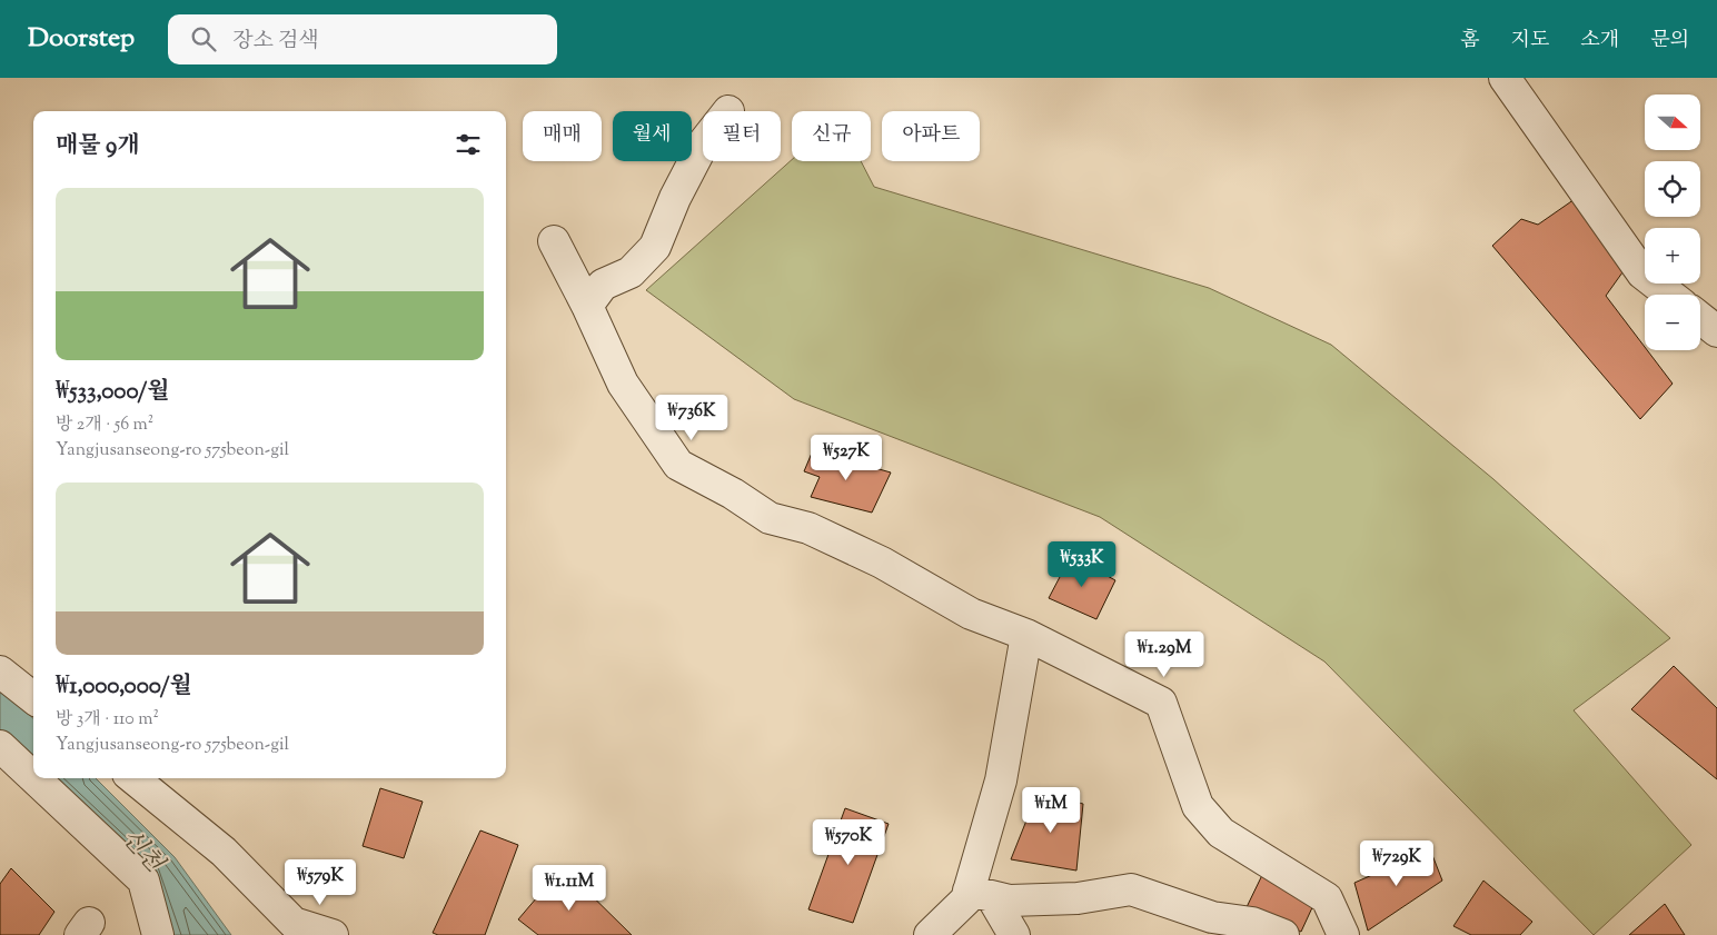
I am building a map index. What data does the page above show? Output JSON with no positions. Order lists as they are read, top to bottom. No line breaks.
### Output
{"water":["신천"],"north":"right","page":{"header":"Doorstep","search":"장소 검색","nav":["홈","지도","소개","문의"],"map_buttons":["+","−"],"chip":["매매","월세","필터","신규","아파트"],"heading":"매물 9개","list":[{"name":"₩533,000/월","note":"방 2개 · 56 m² · Yangjusanseong-ro 575beon-gil"},{"name":"₩1,000,000/월","note":"방 3개 · 110 m² · Yangjusanseong-ro 575beon-gil"}],"price":["₩736K","₩527K","₩533K","₩1.29M","₩1M","₩570K","₩729K","₩579K","₩1.11M"]}}
